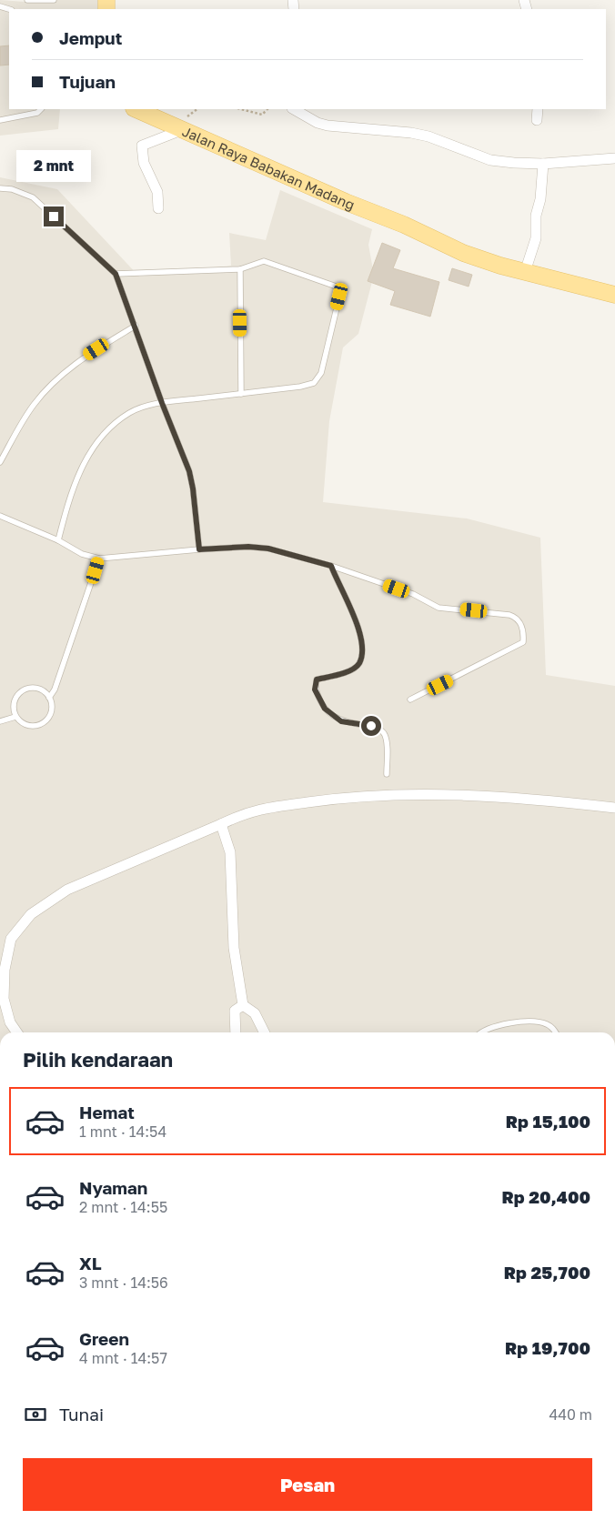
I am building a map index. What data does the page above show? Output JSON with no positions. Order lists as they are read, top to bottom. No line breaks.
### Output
{"streets":{"main road":["Jalan Raya Babakan Madang"]},"page":{"banner":["Jemput","Tujuan"],"bubble":"2 mnt","heading":"Pilih kendaraan","list":[{"name":"Hemat","note":"1 mnt · 14:54","value":"Rp 15,100"},{"name":"Nyaman","note":"2 mnt · 14:55","value":"Rp 20,400"},{"name":"XL","note":"3 mnt · 14:56","value":"Rp 25,700"},{"name":"Green","note":"4 mnt · 14:57","value":"Rp 19,700"}],"pay":["Tunai","440 m"],"buttons":"Pesan"}}
